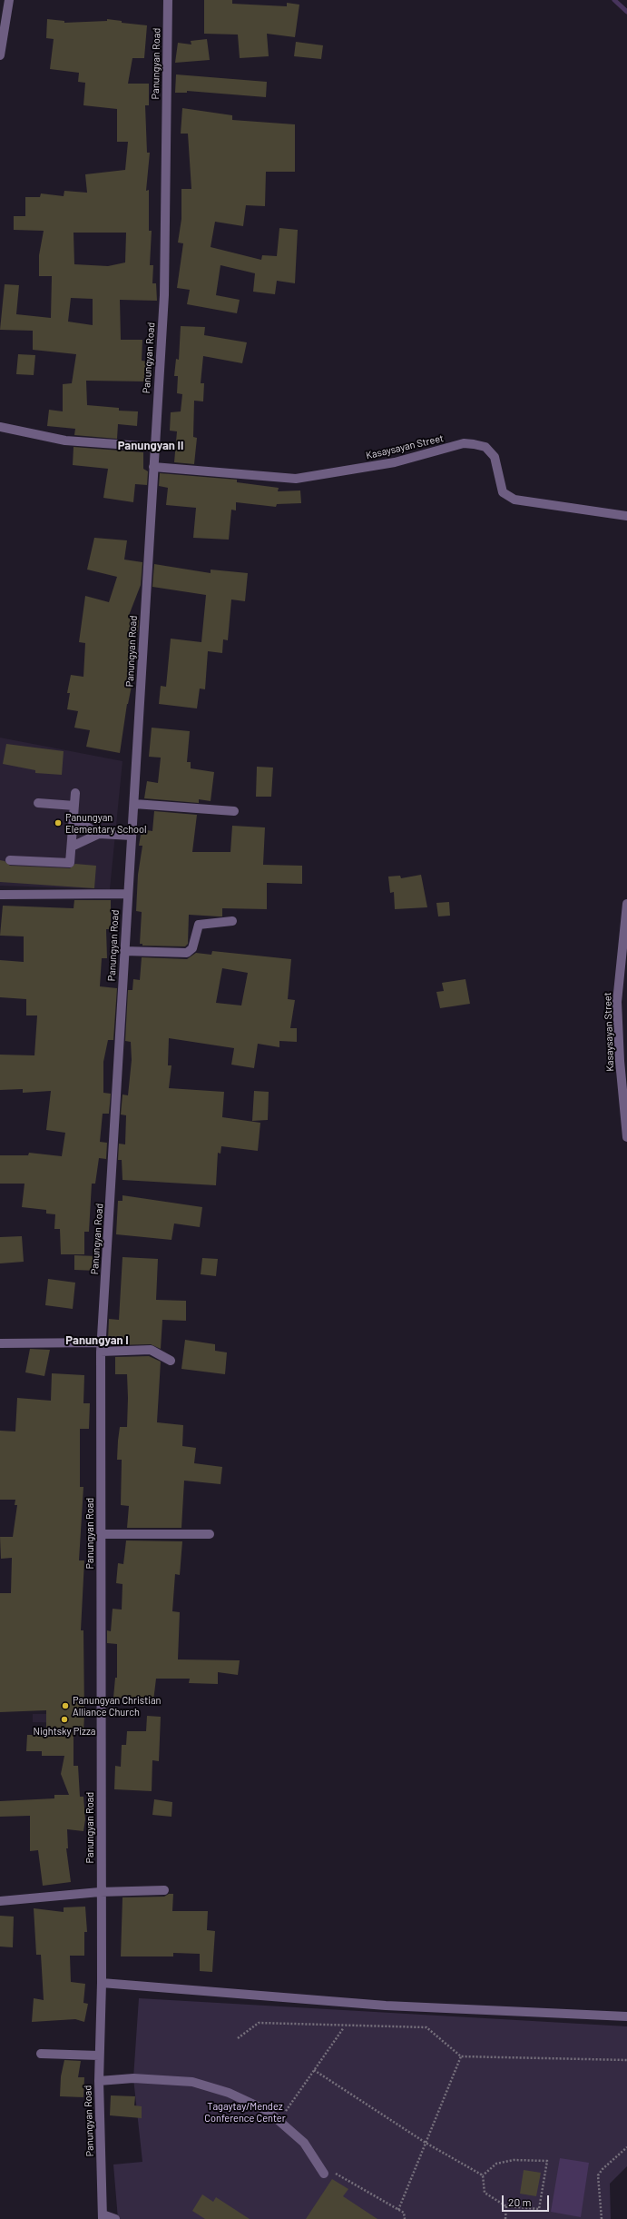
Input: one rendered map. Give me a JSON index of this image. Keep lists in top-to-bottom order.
{
  "streets": {
    "street": ["Panungyan Road", "Kasaysayan Street"]
  },
  "crossings": [
    ["Panungyan Road", "Kasaysayan Street"]
  ],
  "districts": ["Panungyan II", "Panungyan I"],
  "parks": ["Tagaytay/Mendez Conference Center"],
  "places": ["Panungyan Elementary School", "Panungyan Christian Alliance Church", "Nightsky Pizza"],
  "scale_bar": "20 m"
}
